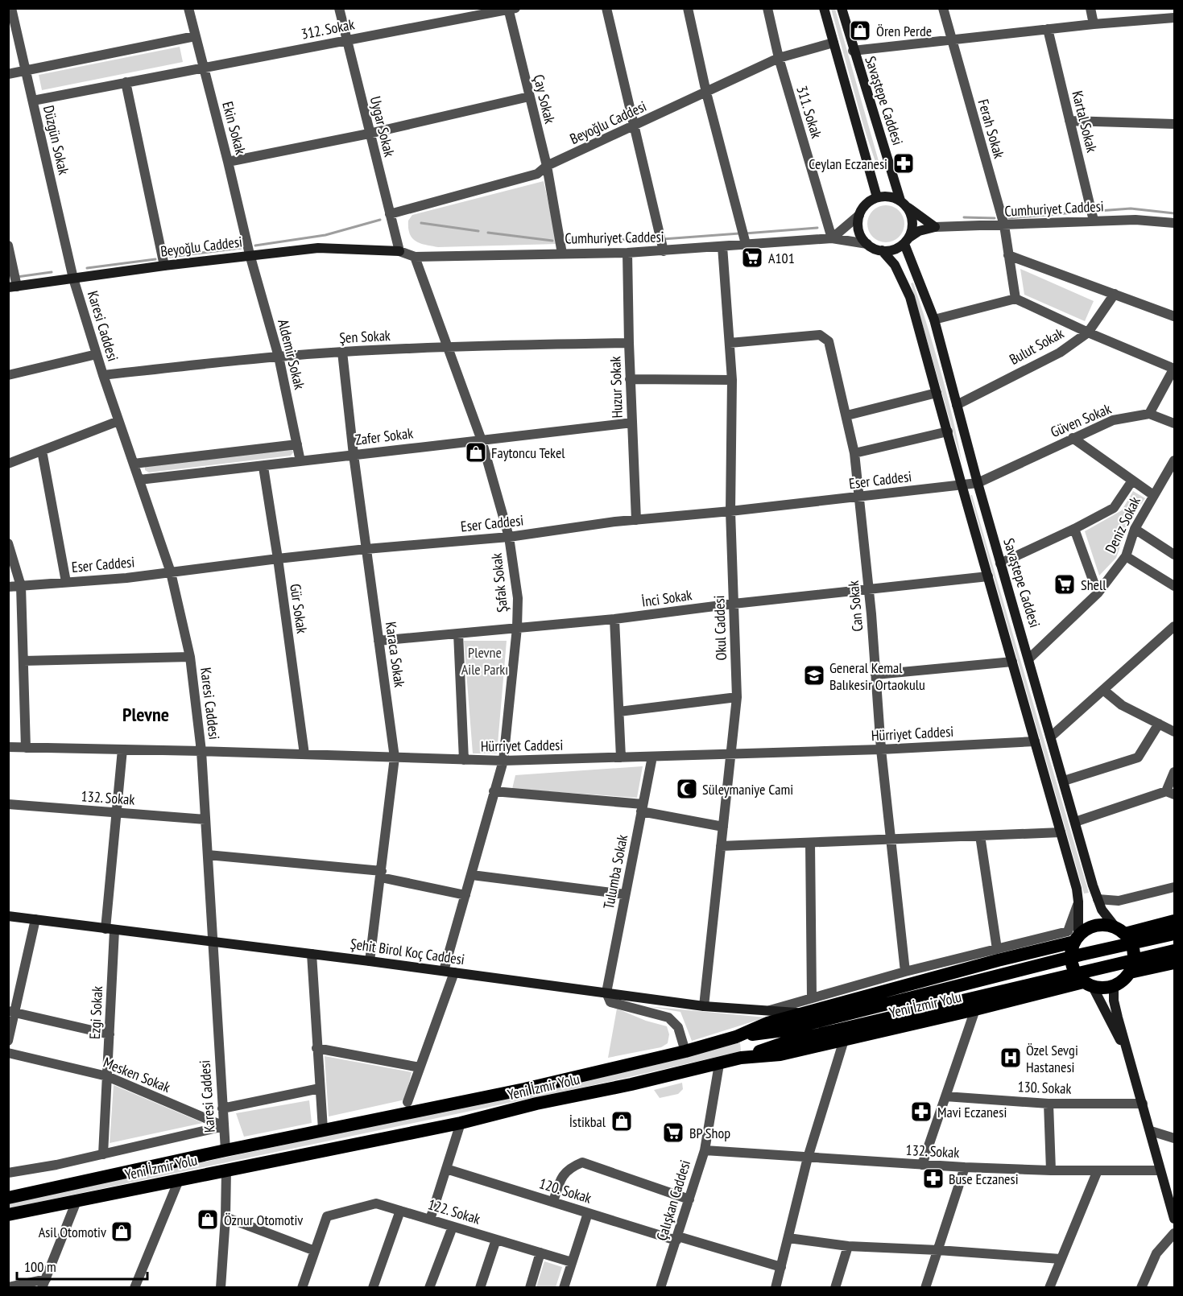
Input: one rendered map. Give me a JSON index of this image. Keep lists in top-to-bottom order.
{
  "streets": {
    "highway": ["Yeni İzmir Yolu"],
    "main road": ["Savaştepe Caddesi", "Beyoğlu Caddesi", "Şehit Birol Koç Caddesi"],
    "street": [
      "312. Sokak",
      "Çay Sokak",
      "311. Sokak",
      "Kartal Sokak",
      "Uygar Sokak",
      "Ekin Sokak",
      "Ferah Sokak",
      "Düzgün Sokak",
      "Cumhuriyet Caddesi",
      "Karesi Caddesi",
      "Şen Sokak",
      "Bulut Sokak",
      "Aldemir Sokak",
      "Huzur Sokak",
      "Güven Sokak",
      "Zafer Sokak",
      "Eser Caddesi",
      "Deniz Sokak",
      "Şafak Sokak",
      "İnci Sokak",
      "Can Sokak",
      "Gür Sokak",
      "Okul Caddesi",
      "Karaca Sokak",
      "Hürriyet Caddesi",
      "132. Sokak",
      "Tulumba Sokak",
      "Ezgi Sokak",
      "Mesken Sokak",
      "130. Sokak",
      "120. Sokak",
      "Çalışkan Caddesi",
      "122. Sokak"
    ]
  },
  "crossings": [
    ["312. Sokak", "Çay Sokak"],
    ["312. Sokak", "Uygar Sokak"],
    ["312. Sokak", "Ekin Sokak"],
    ["312. Sokak", "Düzgün Sokak"],
    ["Çay Sokak", "Beyoğlu Caddesi"],
    ["Çay Sokak", "Cumhuriyet Caddesi"],
    ["Savaştepe Caddesi", "Cumhuriyet Caddesi"],
    ["Savaştepe Caddesi", "Bulut Sokak"],
    ["Savaştepe Caddesi", "Güven Sokak"],
    ["Savaştepe Caddesi", "Eser Caddesi"],
    ["Savaştepe Caddesi", "Deniz Sokak"],
    ["Savaştepe Caddesi", "İnci Sokak"],
    ["Savaştepe Caddesi", "Hürriyet Caddesi"],
    ["Savaştepe Caddesi", "Yeni İzmir Yolu"],
    ["311. Sokak", "Beyoğlu Caddesi"],
    ["311. Sokak", "Cumhuriyet Caddesi"],
    ["Kartal Sokak", "Cumhuriyet Caddesi"],
    ["Beyoğlu Caddesi", "Uygar Sokak"],
    ["Beyoğlu Caddesi", "Ekin Sokak"],
    ["Beyoğlu Caddesi", "Düzgün Sokak"],
    ["Beyoğlu Caddesi", "Cumhuriyet Caddesi"],
    ["Beyoğlu Caddesi", "Karesi Caddesi"],
    ["Beyoğlu Caddesi", "Aldemir Sokak"],
    ["Uygar Sokak", "Cumhuriyet Caddesi"],
    ["Ekin Sokak", "Aldemir Sokak"],
    ["Ferah Sokak", "Cumhuriyet Caddesi"],
    ["Düzgün Sokak", "Karesi Caddesi"],
    ["Cumhuriyet Caddesi", "Huzur Sokak"],
    ["Cumhuriyet Caddesi", "Şafak Sokak"],
    ["Cumhuriyet Caddesi", "Okul Caddesi"],
    ["Karesi Caddesi", "Şen Sokak"],
    ["Karesi Caddesi", "Zafer Sokak"],
    ["Karesi Caddesi", "Eser Caddesi"],
    ["Karesi Caddesi", "Hürriyet Caddesi"],
    ["Karesi Caddesi", "132. Sokak"],
    ["Karesi Caddesi", "Şehit Birol Koç Caddesi"],
    ["Karesi Caddesi", "Yeni İzmir Yolu"],
    ["Karesi Caddesi", "Mesken Sokak"],
    ["Şen Sokak", "Aldemir Sokak"],
    ["Şen Sokak", "Huzur Sokak"],
    ["Şen Sokak", "Şafak Sokak"],
    ["Şen Sokak", "Karaca Sokak"],
    ["Aldemir Sokak", "Zafer Sokak"],
    ["Huzur Sokak", "Zafer Sokak"],
    ["Huzur Sokak", "Eser Caddesi"],
    ["Güven Sokak", "Eser Caddesi"],
    ["Zafer Sokak", "Şafak Sokak"],
    ["Zafer Sokak", "Gür Sokak"],
    ["Zafer Sokak", "Karaca Sokak"],
    ["Eser Caddesi", "Şafak Sokak"],
    ["Eser Caddesi", "Can Sokak"],
    ["Eser Caddesi", "Gür Sokak"],
    ["Eser Caddesi", "Okul Caddesi"],
    ["Eser Caddesi", "Karaca Sokak"],
    ["Şafak Sokak", "İnci Sokak"],
    ["Şafak Sokak", "Hürriyet Caddesi"],
    ["Şafak Sokak", "Şehit Birol Koç Caddesi"],
    ["İnci Sokak", "Can Sokak"],
    ["İnci Sokak", "Okul Caddesi"],
    ["İnci Sokak", "Karaca Sokak"],
    ["Can Sokak", "Okul Caddesi"],
    ["Can Sokak", "Hürriyet Caddesi"],
    ["Gür Sokak", "Hürriyet Caddesi"],
    ["Okul Caddesi", "Hürriyet Caddesi"],
    ["Okul Caddesi", "Şehit Birol Koç Caddesi"],
    ["Karaca Sokak", "Hürriyet Caddesi"],
    ["Karaca Sokak", "Şehit Birol Koç Caddesi"],
    ["Hürriyet Caddesi", "Tulumba Sokak"],
    ["Hürriyet Caddesi", "Ezgi Sokak"],
    ["132. Sokak", "Ezgi Sokak"],
    ["132. Sokak", "Çalışkan Caddesi"],
    ["Tulumba Sokak", "Şehit Birol Koç Caddesi"],
    ["Şehit Birol Koç Caddesi", "Yeni İzmir Yolu"],
    ["Şehit Birol Koç Caddesi", "Ezgi Sokak"],
    ["Yeni İzmir Yolu", "Çalışkan Caddesi"],
    ["Ezgi Sokak", "Mesken Sokak"],
    ["120. Sokak", "Çalışkan Caddesi"]
  ],
  "districts": ["Plevne"],
  "parks": ["Plevne Aile Parkı"],
  "places": {
    "shop": [
      "Ören Perde",
      "Faytoncu Tekel",
      "İstikbal",
      "Öznur Otomotiv",
      "Asil Otomotiv"
    ],
    "pharmacy": ["Ceylan Eczanesi", "Mavi Eczanesi", "Buse Eczanesi"],
    "supermarket": ["A101", "Shell", "BP Shop"],
    "school or university": ["General Kemal Balıkesir Ortaokulu"],
    "mosque": ["Süleymaniye Cami"],
    "hospital": ["Özel Sevgi Hastanesi"]
  },
  "scale_bar": "100 m"
}
